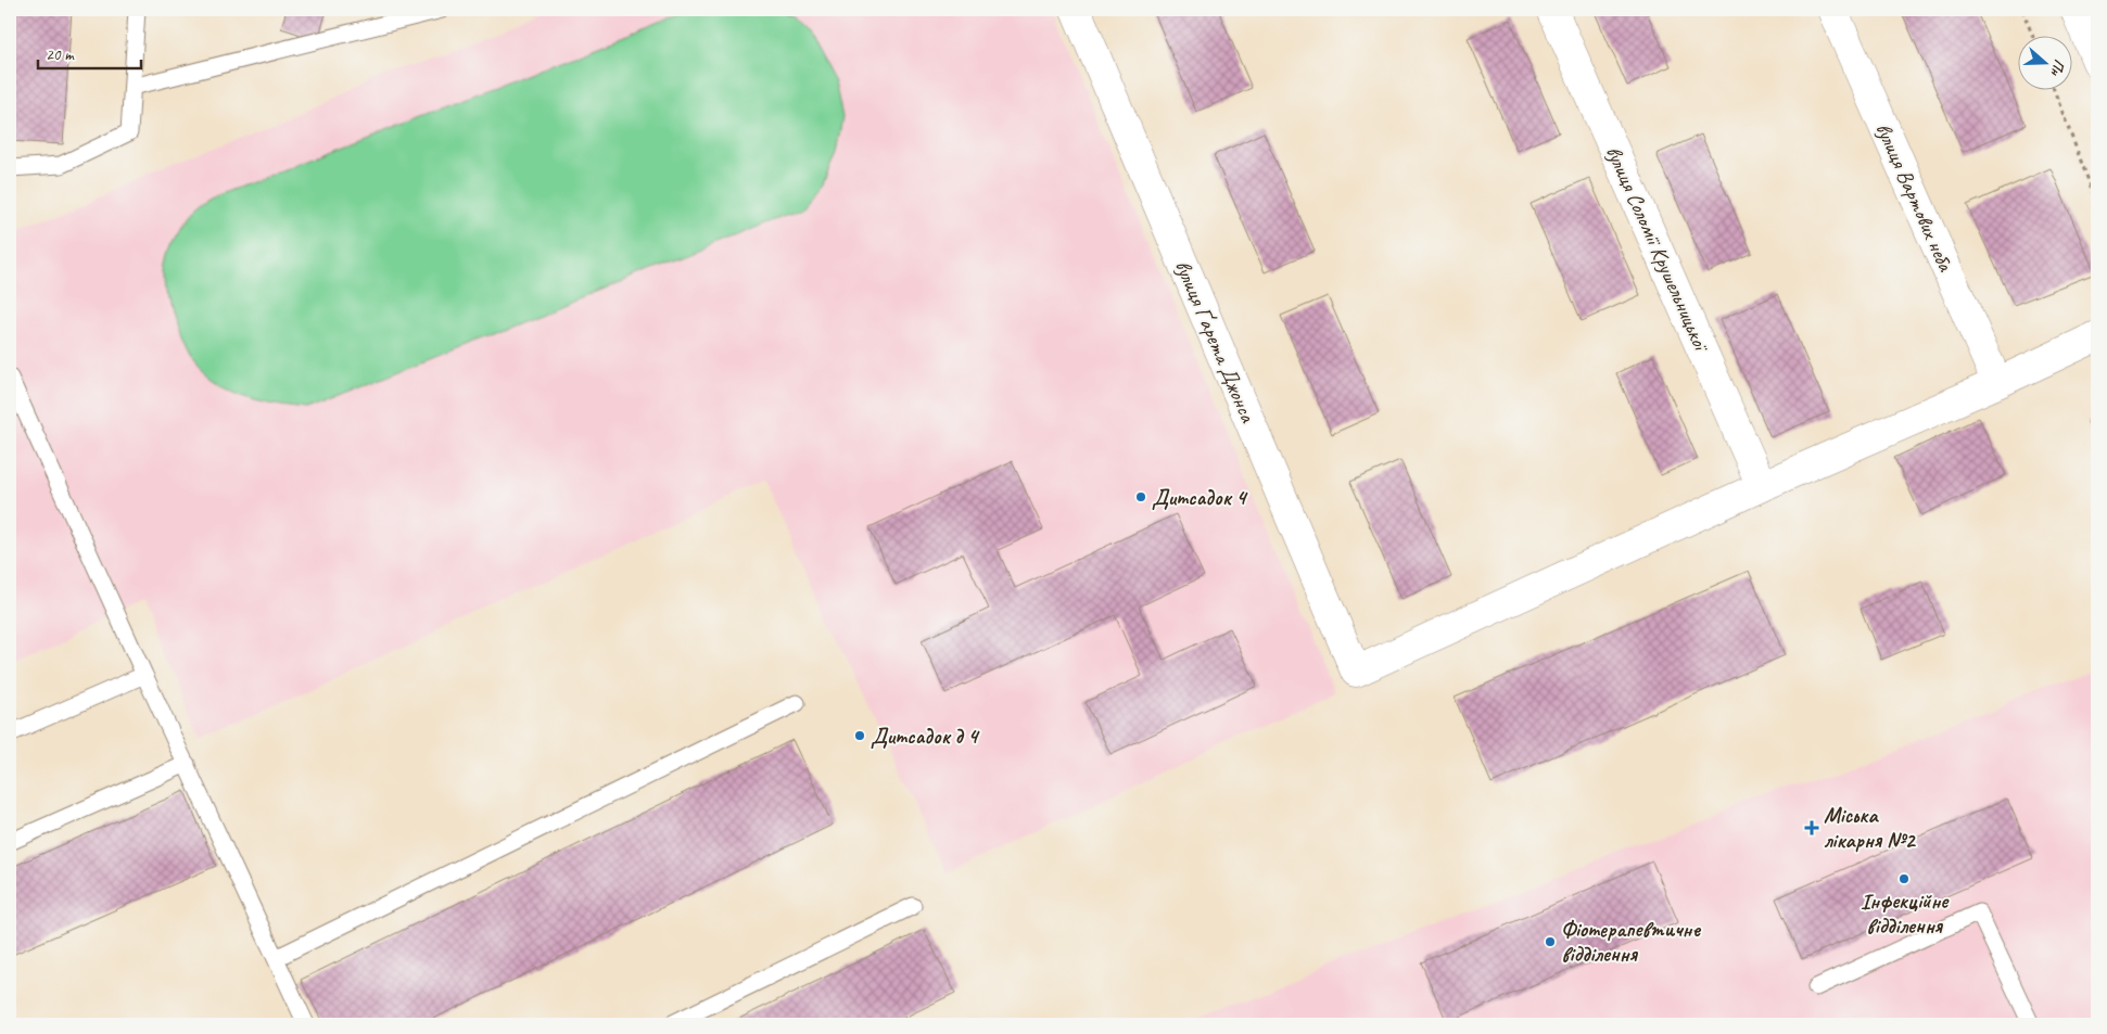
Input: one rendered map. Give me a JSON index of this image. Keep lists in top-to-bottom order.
{
  "streets": {
    "street": ["вулиця Вартових неба", "вулиця Соломії Крушельницької", "вулиця Ґарета Джонса"]
  },
  "crossings": [
    ["вулиця Соломії Крушельницької", "вулиця Ґарета Джонса"]
  ],
  "places": {
    "other": [
      "Дитсадок 4",
      "Дитсадок д 4",
      "Інфекційне відділення",
      "Фіотерапевтичне відділення"
    ],
    "health": ["Міська лікарня №2"]
  },
  "scale_bar": "20 m",
  "north": "right"
}
